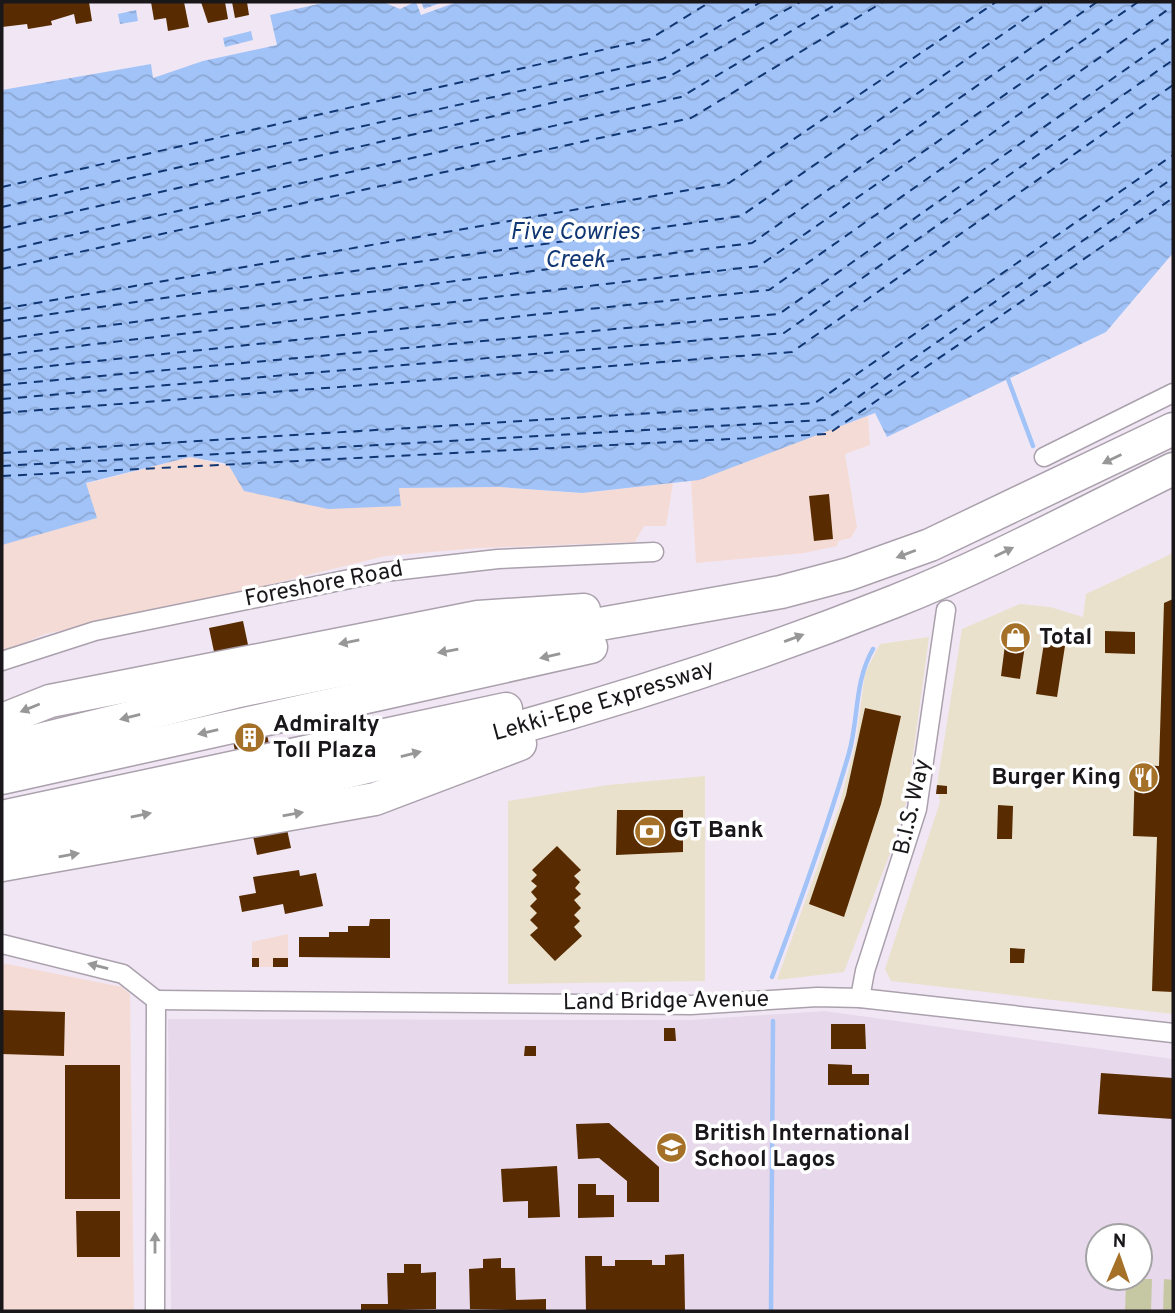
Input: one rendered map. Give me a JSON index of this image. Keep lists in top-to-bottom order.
{
  "streets": {
    "highway": ["Lekki-Epe Expressway"],
    "street": ["Foreshore Road", "B.I.S. Way", "Land Bridge Avenue"]
  },
  "crossings": [
    ["B.I.S. Way", "Land Bridge Avenue"]
  ],
  "water": ["Five Cowries Creek"],
  "places": {
    "shop": ["Total"],
    "building": ["Admiralty Toll Plaza"],
    "restaurant": ["Burger King"],
    "bank": ["GT Bank"],
    "school or university": ["British International School Lagos"]
  },
  "north": "top"
}
